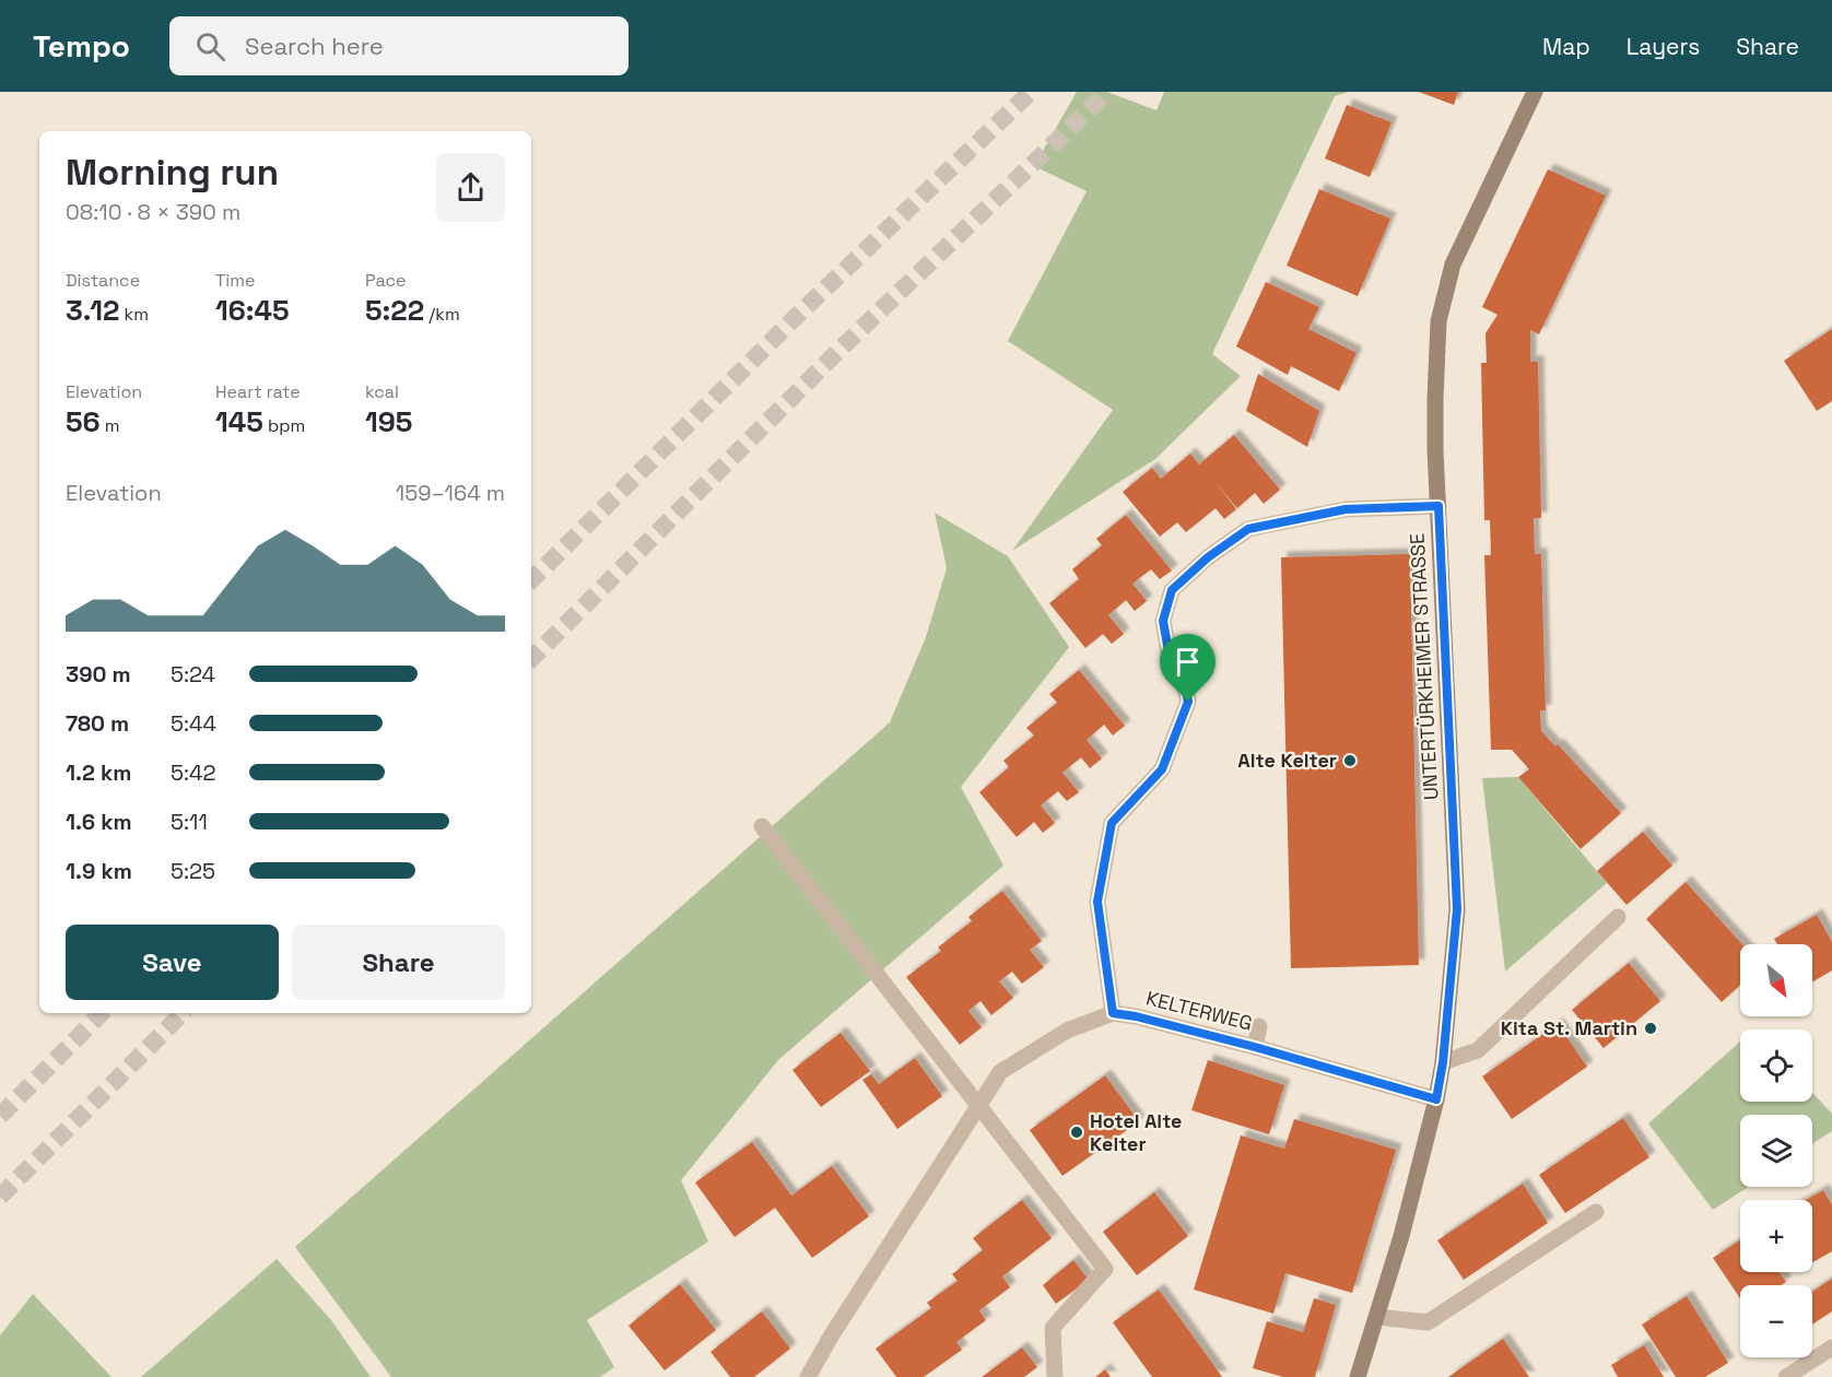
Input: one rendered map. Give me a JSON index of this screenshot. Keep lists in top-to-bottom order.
{
  "streets": {
    "main road": ["UNTERTÜRKHEIMER STRASSE"],
    "street": ["KELTERWEG"]
  },
  "crossings": [
    ["UNTERTÜRKHEIMER STRASSE", "KELTERWEG"]
  ],
  "places": ["Alte Kelter", "Kita St. Martin", "Hotel Alte Kelter"],
  "north": "bottom right",
  "page": {
    "header": "Tempo",
    "search": "Search here",
    "nav": ["Map", "Layers", "Share"],
    "heading": ["Morning run", "08:10 · 8 × 390 m"],
    "stats": [
      ["Distance", "3.12 km"],
      ["Time", "16:45"],
      ["Pace", "5:22 /km"],
      ["Elevation", "56 m"],
      ["Heart rate", "145 bpm"],
      ["kcal", "195"]
    ],
    "chart": ["Elevation", "159–164 m"],
    "list": [
      {
        "name": "390 m",
        "note": "5:24"
      },
      {
        "name": "780 m",
        "note": "5:44"
      },
      {
        "name": "1.2 km",
        "note": "5:42"
      },
      {
        "name": "1.6 km",
        "note": "5:11"
      },
      {
        "name": "1.9 km",
        "note": "5:25"
      }
    ],
    "buttons": ["Save", "Share"],
    "map_buttons": ["+", "−"]
  }
}
